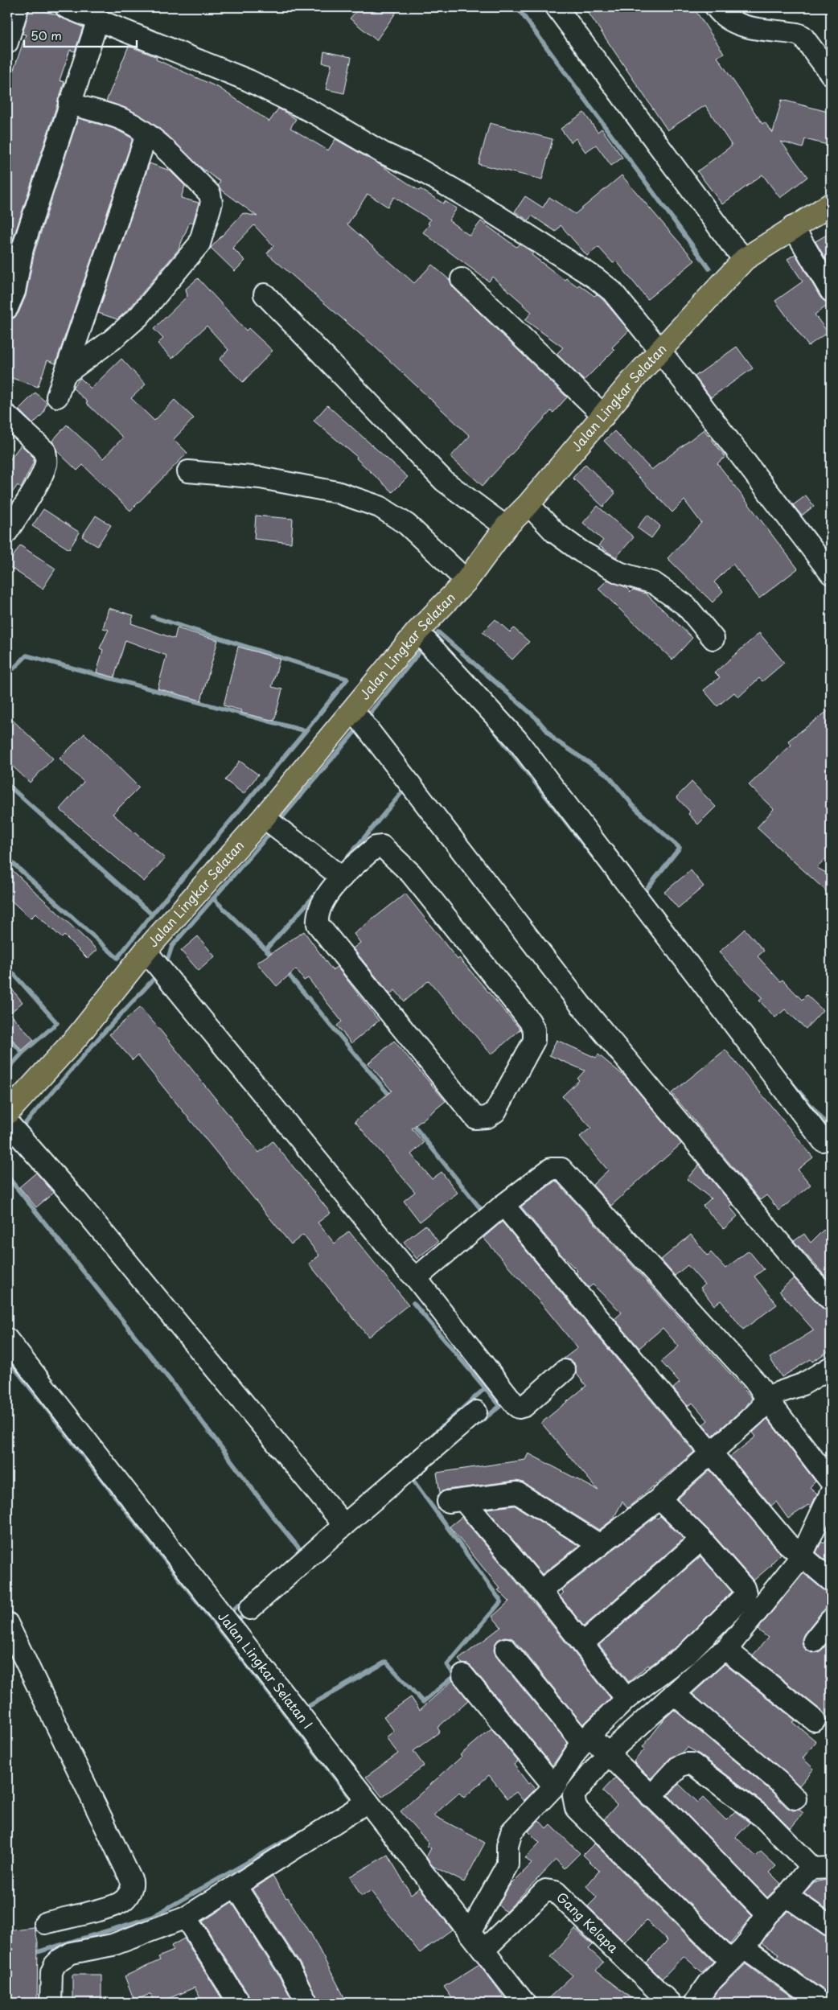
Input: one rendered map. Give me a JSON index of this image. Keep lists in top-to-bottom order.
{
  "streets": {
    "highway": ["Jalan Lingkar Selatan"],
    "street": ["Jalan Lingkar Selatan I", "Gang Kelapa"]
  },
  "crossings": [
    ["Jalan Lingkar Selatan I", "Gang Kelapa"]
  ],
  "scale_bar": "50 m"
}
